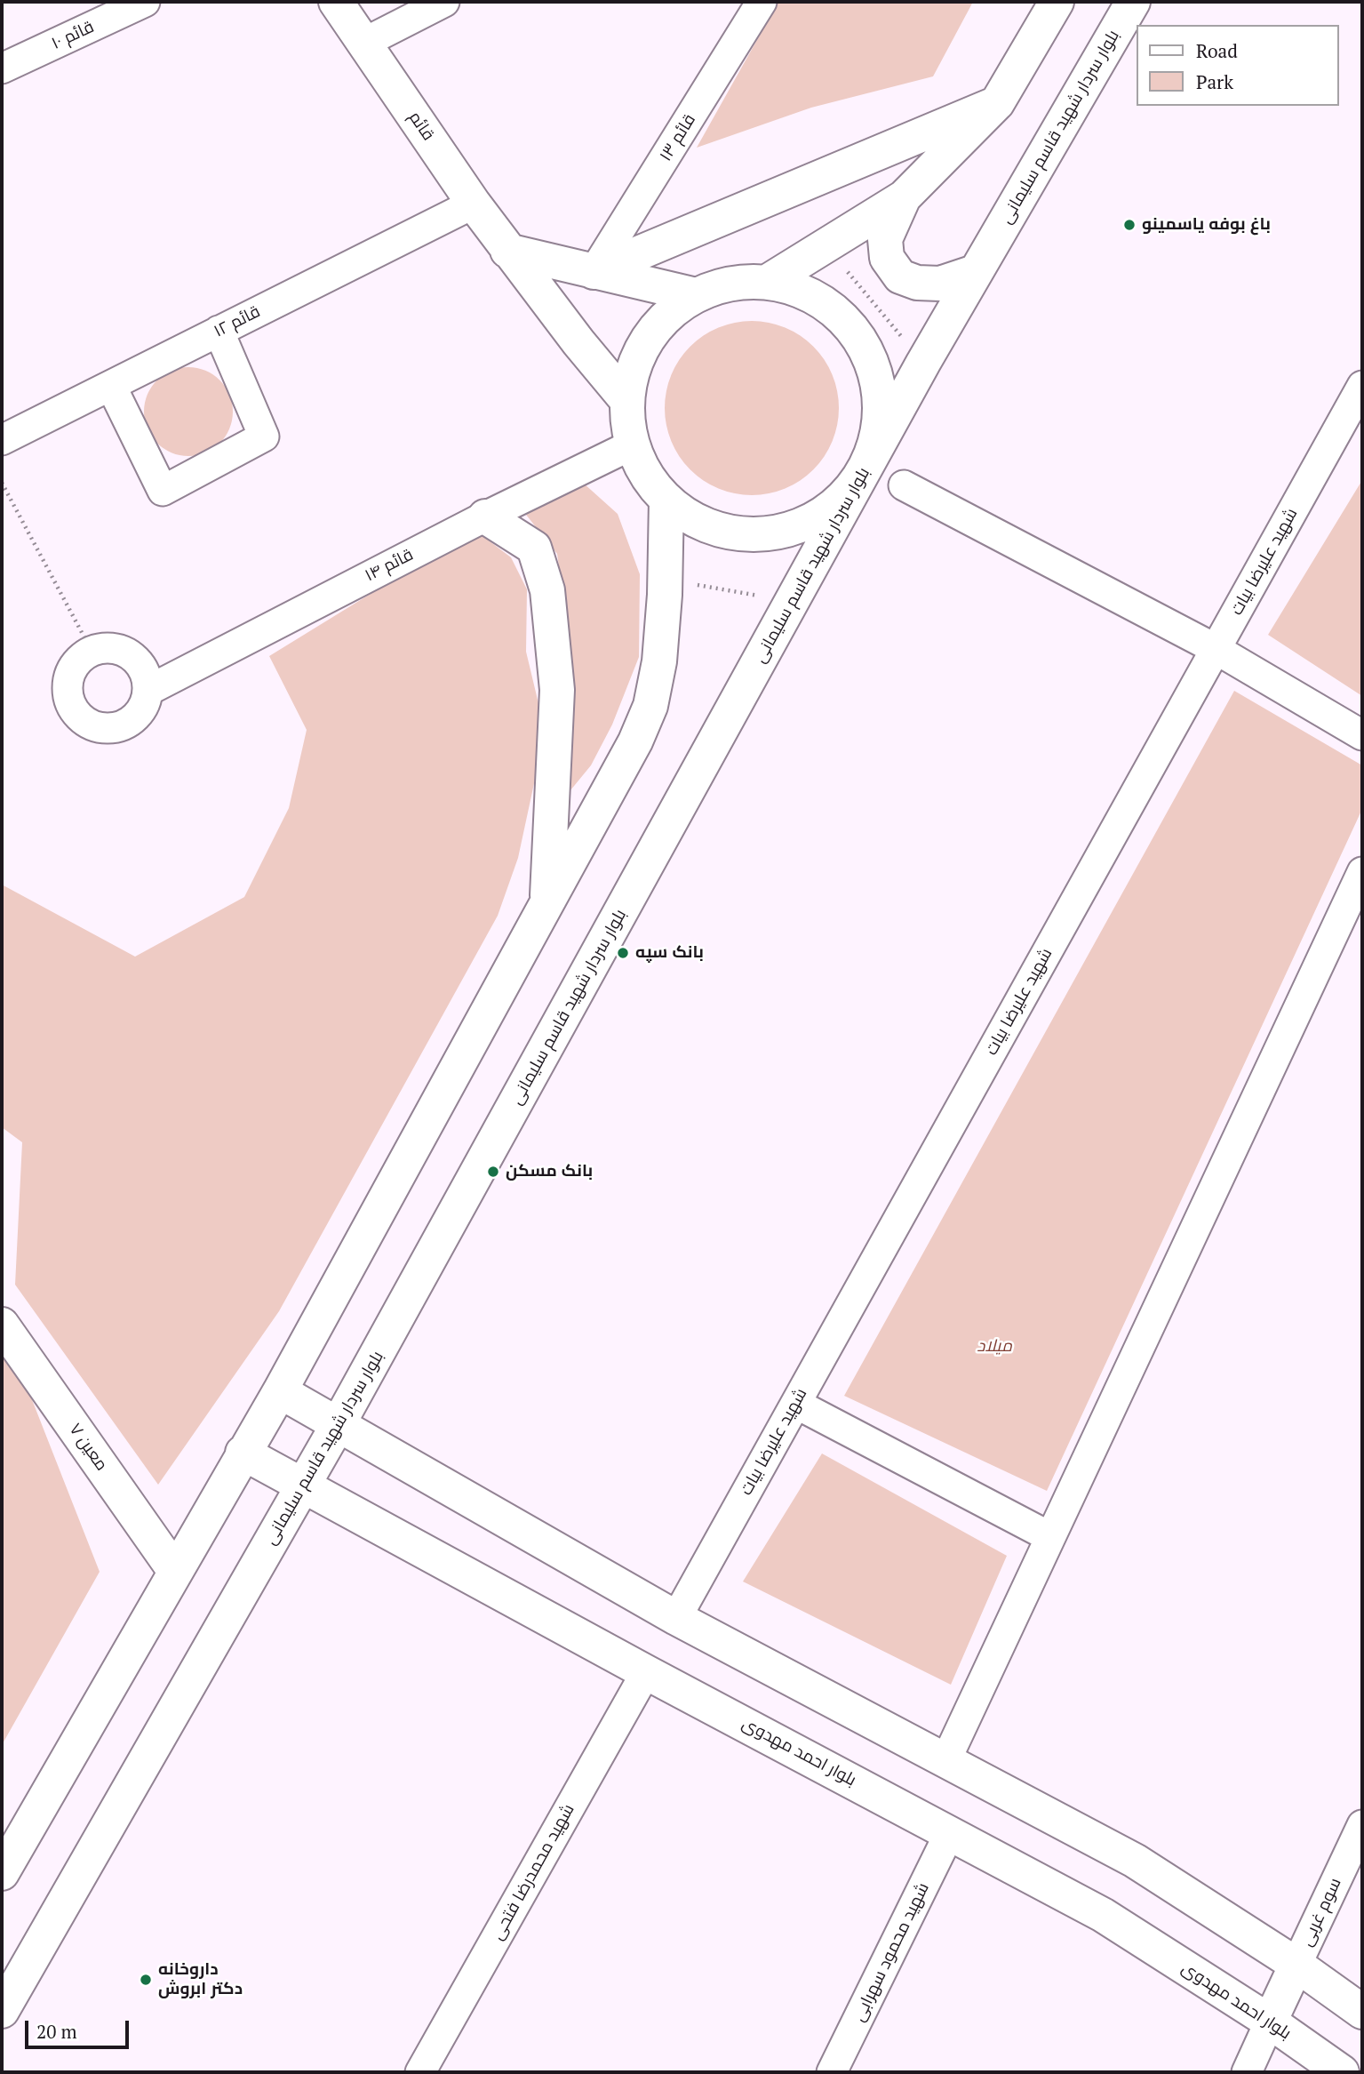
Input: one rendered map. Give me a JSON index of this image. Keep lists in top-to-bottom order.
{
  "streets": {
    "main road": [
      "قائم",
      "بلوار سردار شهید قاسم سلیمانی",
      "معین ۷",
      "بلوار احمد مهدوی"
    ],
    "street": [
      "قائم ۱۰",
      "قائم ۱۳",
      "قائم ۱۲",
      "شهید علیرضا بیات",
      "قائم ۱۴",
      "شهید محمدرضا فتحی",
      "سوم غربی",
      "شهید محمود سهرابی"
    ]
  },
  "crossings": [
    ["قائم", "قائم ۱۲"],
    ["بلوار سردار شهید قاسم سلیمانی", "بلوار احمد مهدوی"],
    ["بلوار احمد مهدوی", "شهید محمدرضا فتحی"],
    ["بلوار احمد مهدوی", "شهید محمود سهرابی"]
  ],
  "parks": ["میلاد"],
  "places": [
    "باغ بوفه یاسمینو",
    "بانک سپه",
    "بانک مسکن",
    "داروخانه دکتر ابروش"
  ],
  "legend": ["Road", "Park"],
  "scale_bar": "20 m"
}
